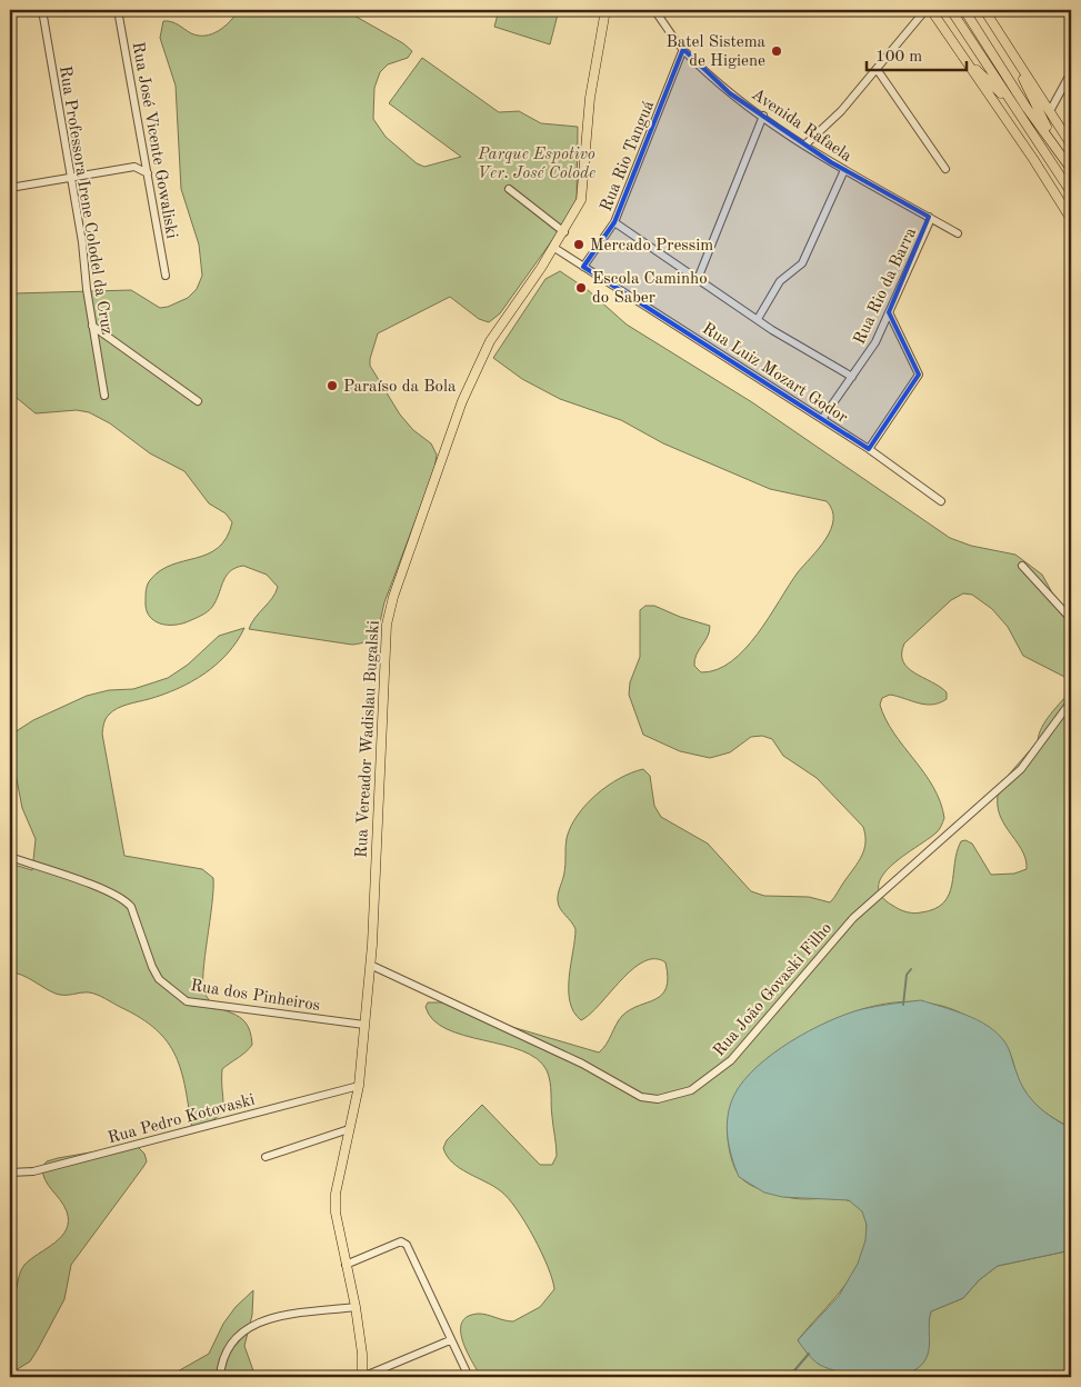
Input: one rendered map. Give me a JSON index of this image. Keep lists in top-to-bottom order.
{
  "streets": {
    "main road": ["Rua Vereador Wadislau Bugalski"],
    "street": [
      "Avenida Rafaela",
      "Rua José Vicente Gowaliski",
      "Rua Rio Tanguá",
      "Rua Professora Irene Colodel da Cruz",
      "Rua Rio da Barra",
      "Rua Luiz Mozart Godor",
      "Rua João Govaski Filho",
      "Rua dos Pinheiros",
      "Rua Pedro Kotovaski"
    ]
  },
  "crossings": [
    ["Avenida Rafaela", "Rua Rio Tanguá"],
    ["Avenida Rafaela", "Rua Rio da Barra"],
    ["Rua Rio Tanguá", "Rua Luiz Mozart Godor"],
    ["Rua Rio da Barra", "Rua Luiz Mozart Godor"],
    ["Rua Luiz Mozart Godor", "Rua Vereador Wadislau Bugalski"],
    ["Rua Vereador Wadislau Bugalski", "Rua João Govaski Filho"],
    ["Rua Vereador Wadislau Bugalski", "Rua dos Pinheiros"],
    ["Rua Vereador Wadislau Bugalski", "Rua Pedro Kotovaski"]
  ],
  "parks": ["Parque Espotivo Ver. José Colode"],
  "places": [
    "Batel Sistema de Higiene",
    "Mercado Pressim",
    "Escola Caminho do Saber",
    "Paraíso da Bola"
  ],
  "scale_bar": "100 m"
}
